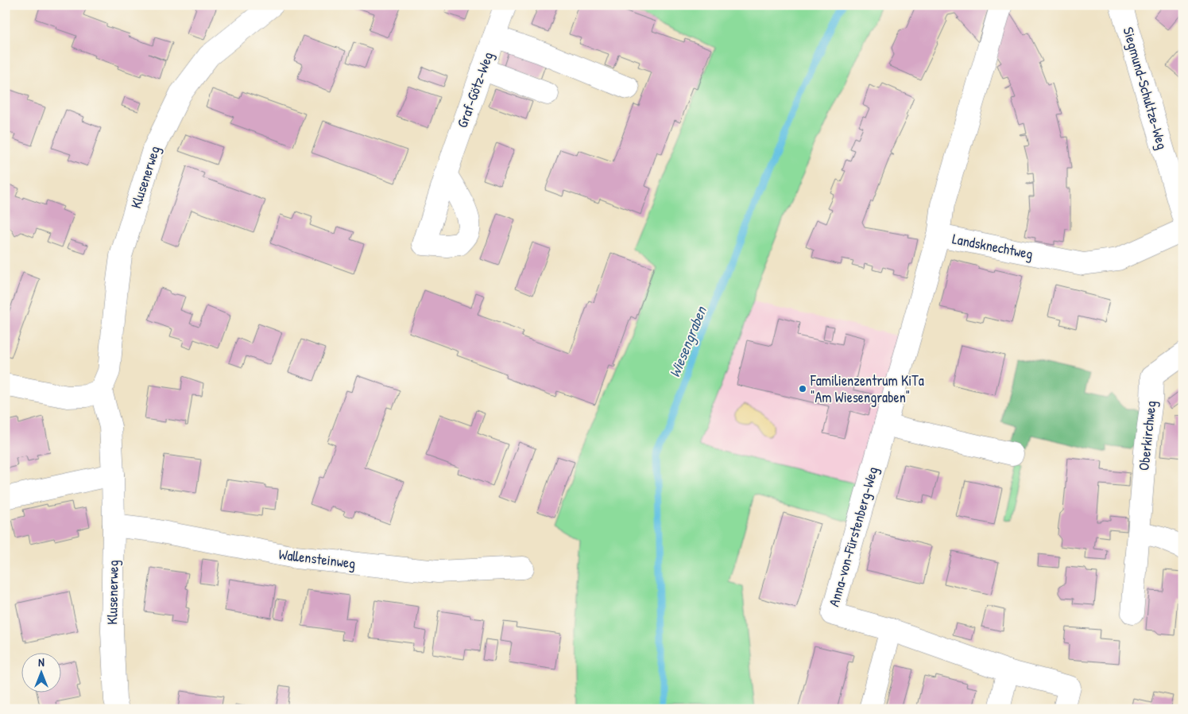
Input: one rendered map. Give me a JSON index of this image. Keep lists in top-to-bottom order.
{
  "streets": {
    "street": [
      "Siegmund-Schultze-Weg",
      "Graf-Götz-Weg",
      "Klusenerweg",
      "Landsknechtweg",
      "Oberkirchweg",
      "Anna-von-Fürstenberg-Weg",
      "Wallensteinweg"
    ]
  },
  "crossings": [
    ["Klusenerweg", "Wallensteinweg"],
    ["Landsknechtweg", "Anna-von-Fürstenberg-Weg"]
  ],
  "water": ["Wiesengraben"],
  "places": ["Familienzentrum KiTa \"Am Wiesengraben\""],
  "north": "top"
}
